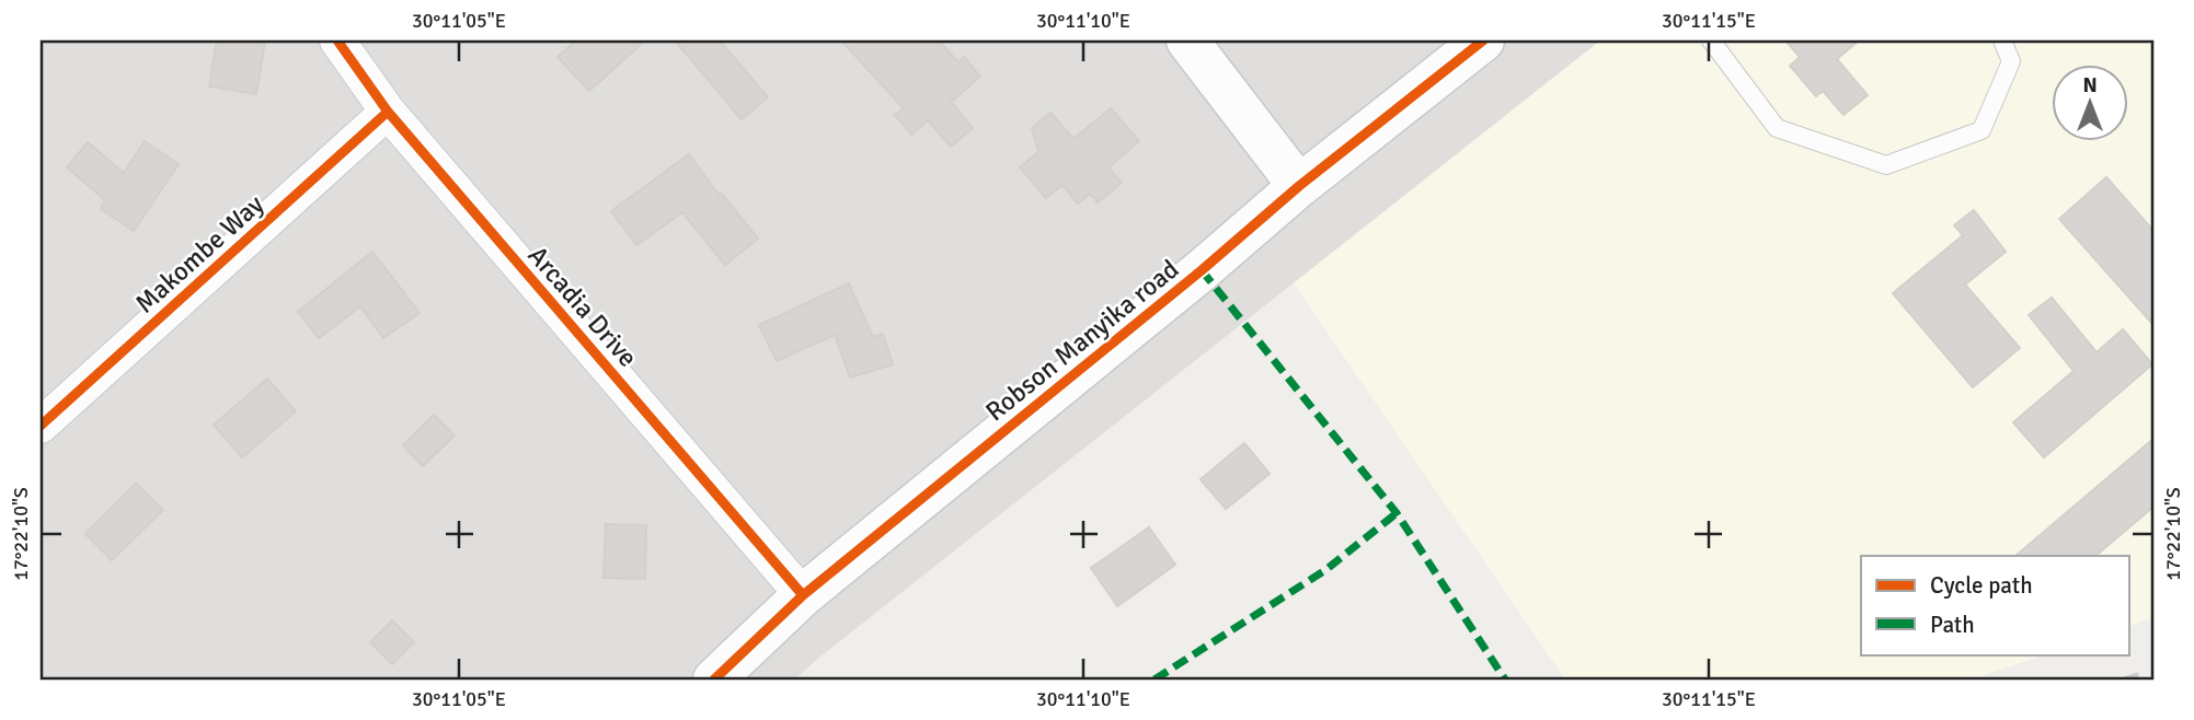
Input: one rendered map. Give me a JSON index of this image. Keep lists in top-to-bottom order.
{
  "streets": {
    "street": ["Makombe Way", "Arcadia Drive", "Robson Manyika road"]
  },
  "crossings": [
    ["Makombe Way", "Arcadia Drive"],
    ["Arcadia Drive", "Robson Manyika road"]
  ],
  "legend": ["Cycle path", "Path"],
  "north": "top",
  "coordinates": [
    "30°11'05\"E",
    "30°11'10\"E",
    "30°11'15\"E",
    "17°22'10\"S"
  ]
}
